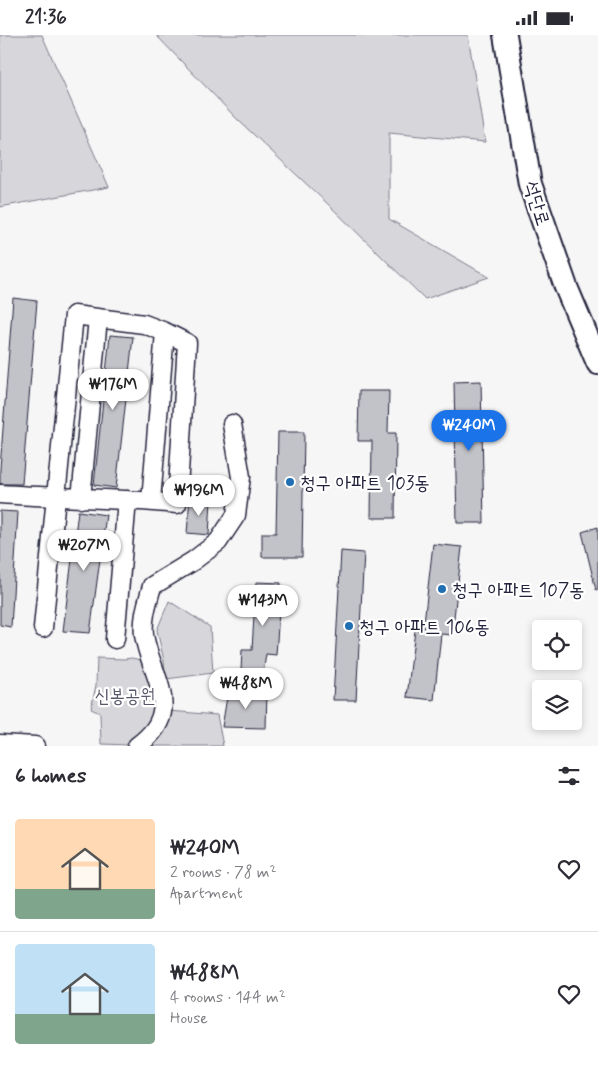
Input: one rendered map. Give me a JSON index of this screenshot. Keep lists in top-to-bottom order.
{
  "streets": {
    "main road": ["석단로"]
  },
  "parks": ["신봉공원"],
  "places": ["청구 아파트 103동", "청구 아파트 107동", "청구 아파트 106동"],
  "page": {
    "status": "21:36",
    "price": [
      "₩176M",
      "₩240M",
      "₩196M",
      "₩207M",
      "₩143M",
      "₩488M"
    ],
    "heading": "6 homes",
    "list": [
      {
        "name": "₩240M",
        "note": "2 rooms · 78 m² · Apartment"
      },
      {
        "name": "₩488M",
        "note": "4 rooms · 144 m² · House"
      }
    ]
  }
}
